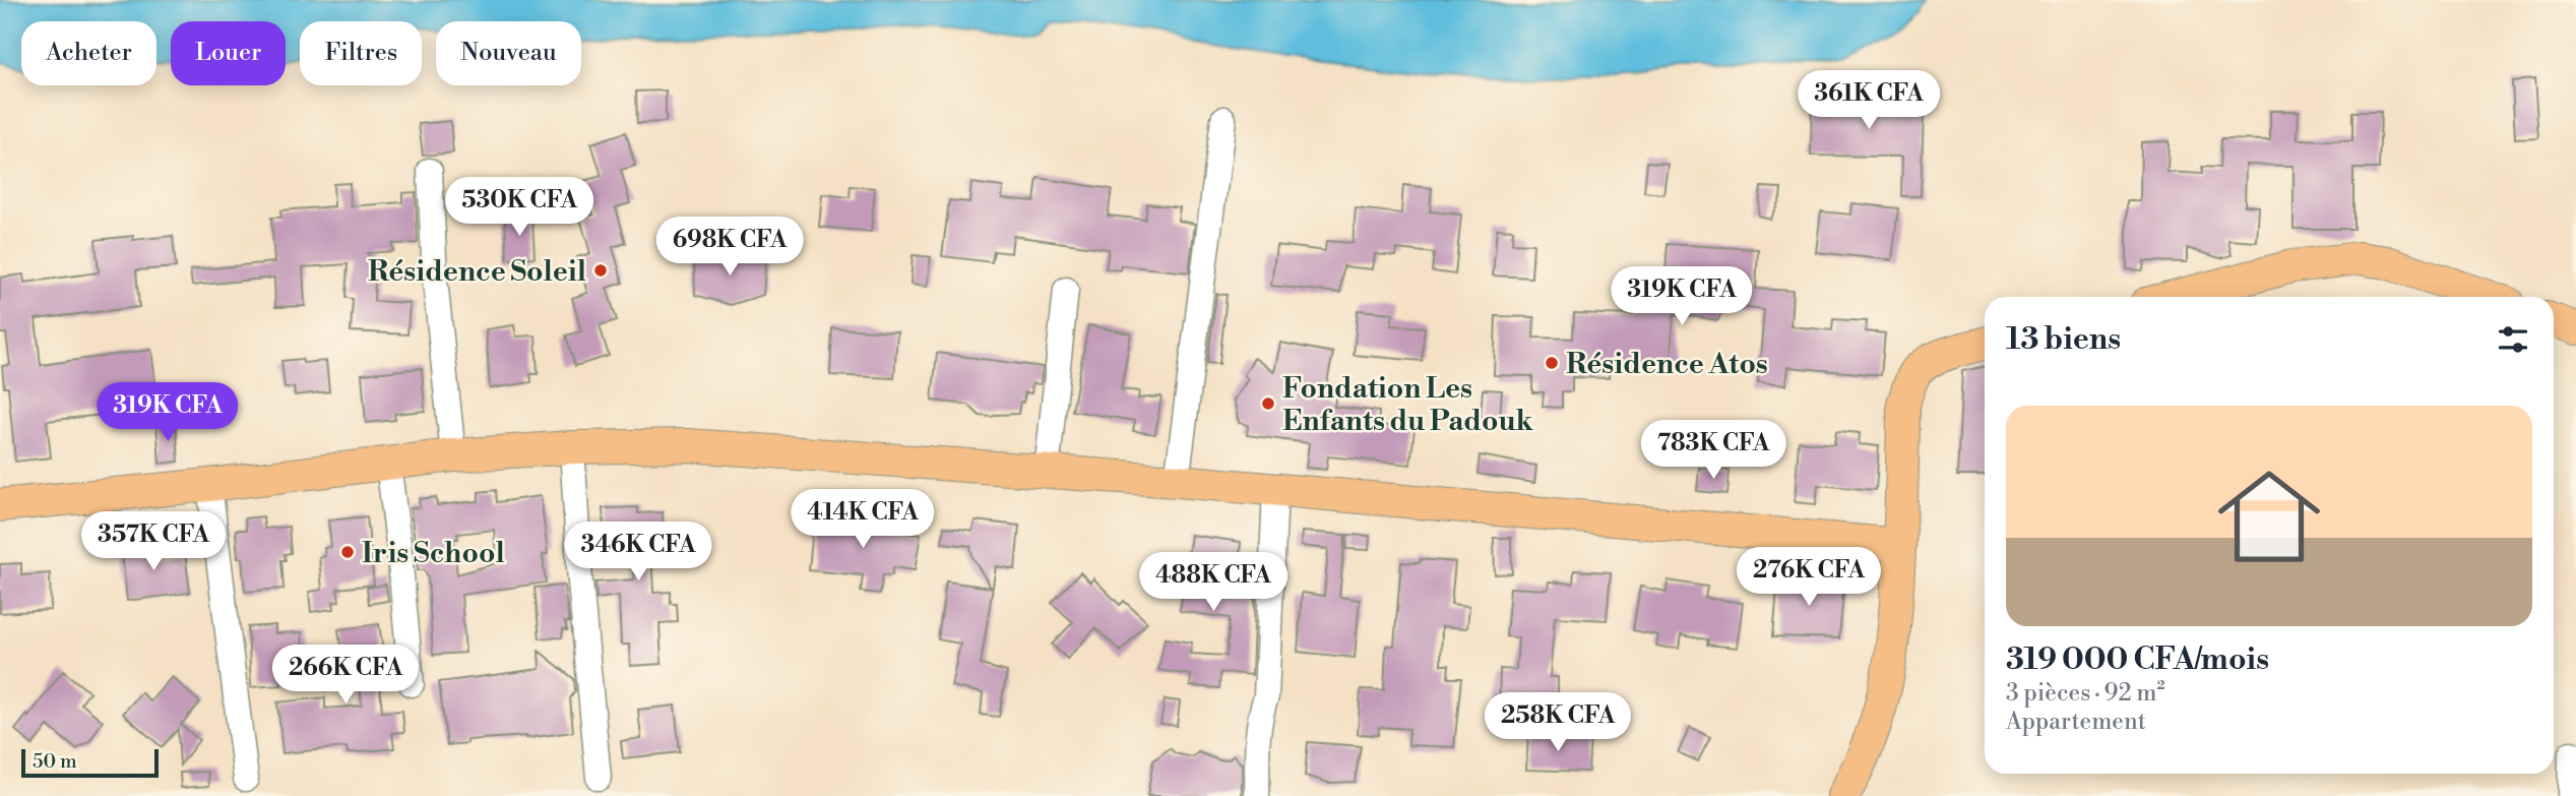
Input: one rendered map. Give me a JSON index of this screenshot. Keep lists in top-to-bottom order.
{
  "places": [
    "Résidence Soleil",
    "Résidence Atos",
    "Fondation Les Enfants du Padouk",
    "Iris School"
  ],
  "scale_bar": "50 m",
  "page": {
    "chip": [
      "Acheter",
      "Louer",
      "Filtres",
      "Nouveau"
    ],
    "price": [
      "361K CFA",
      "530K CFA",
      "698K CFA",
      "319K CFA",
      "319K CFA",
      "783K CFA",
      "414K CFA",
      "357K CFA",
      "346K CFA",
      "276K CFA",
      "488K CFA",
      "266K CFA",
      "258K CFA"
    ],
    "heading": "13 biens",
    "list": [
      {
        "name": "319 000 CFA/mois",
        "note": "3 pièces · 92 m² · Appartement"
      }
    ],
    "scale": "50 m"
  }
}
